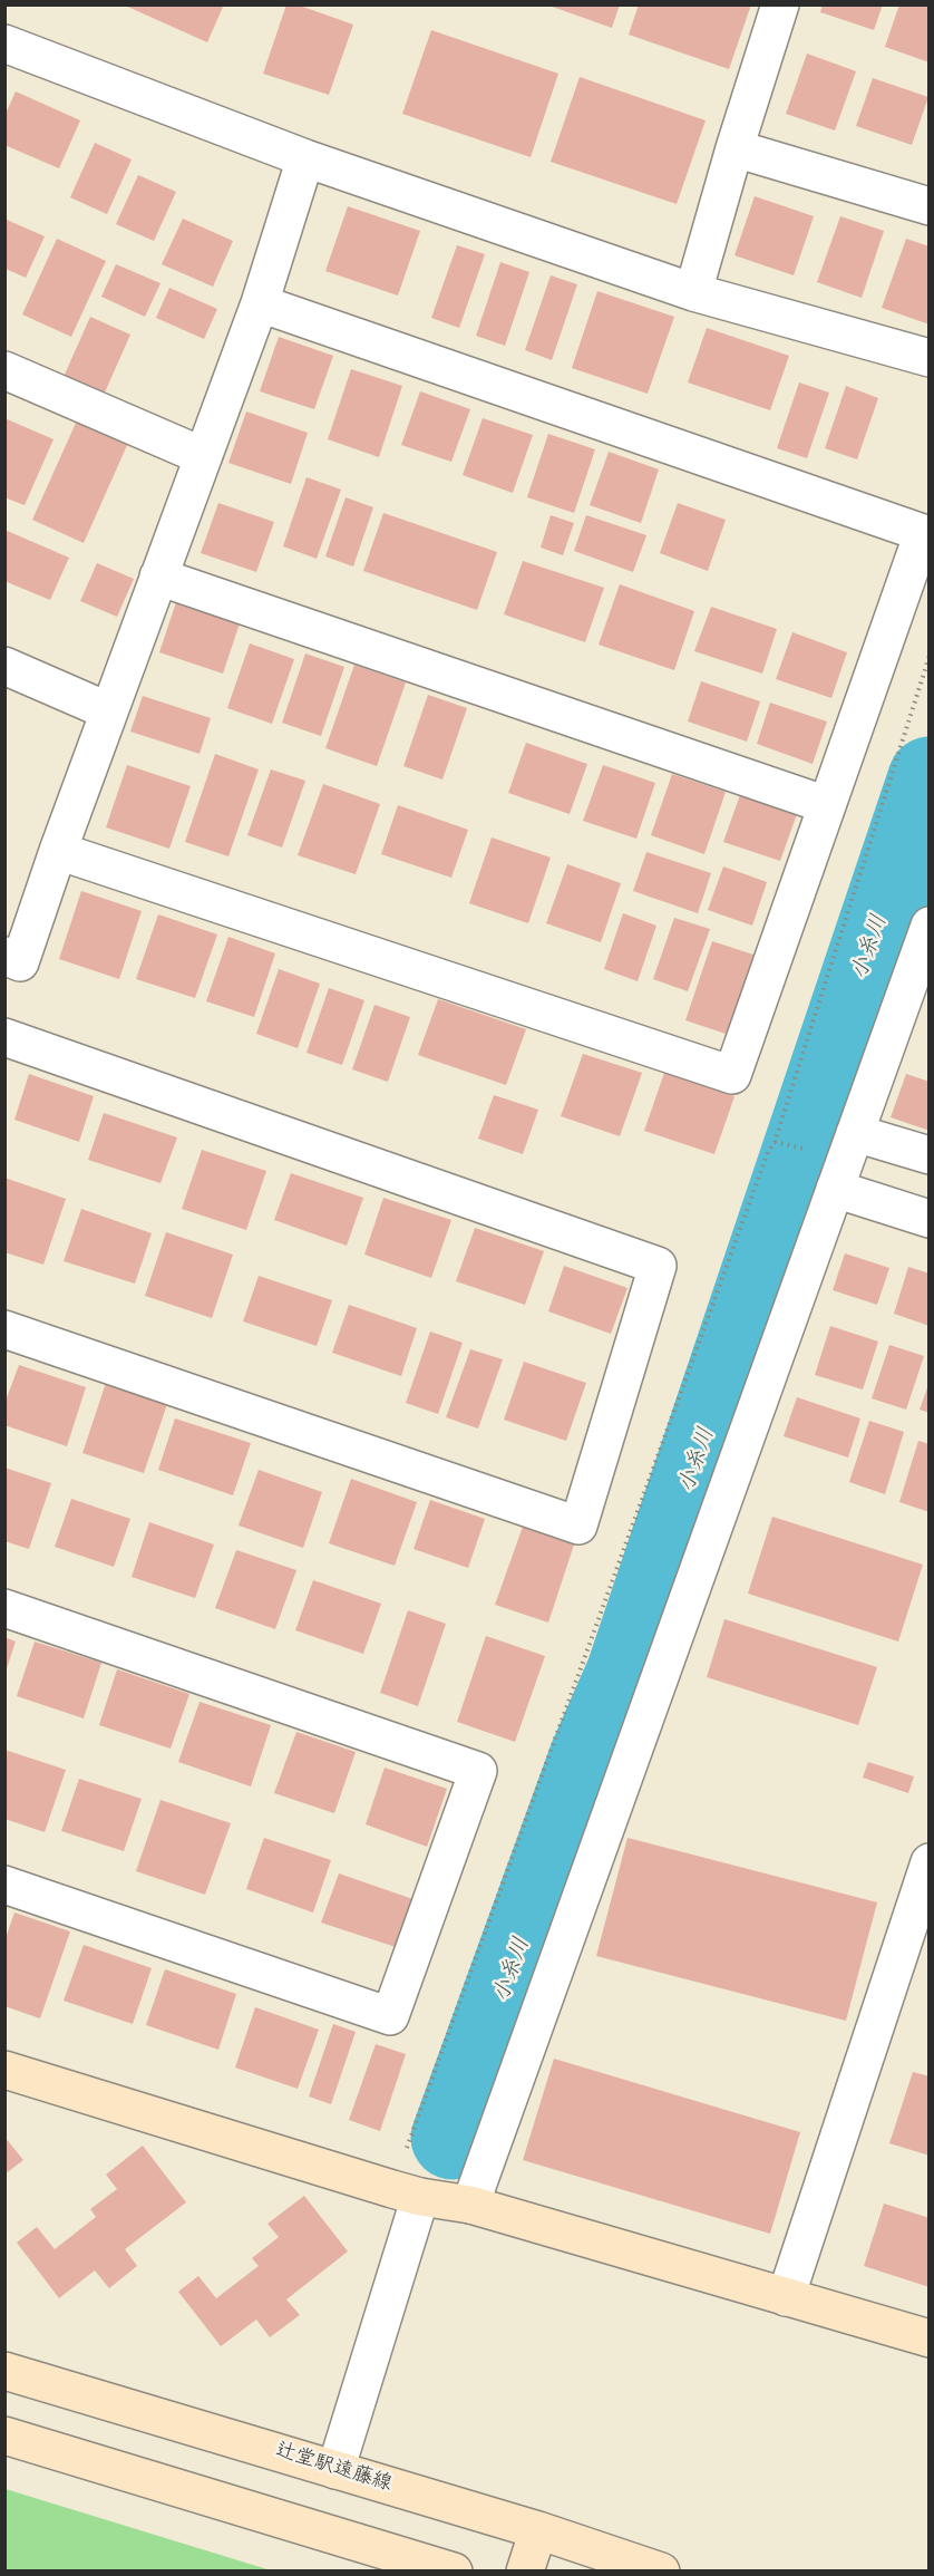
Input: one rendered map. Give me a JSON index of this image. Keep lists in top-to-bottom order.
{
  "streets": {
    "street": ["辻堂駅遠藤線"]
  },
  "water": ["小糸川"]
}
